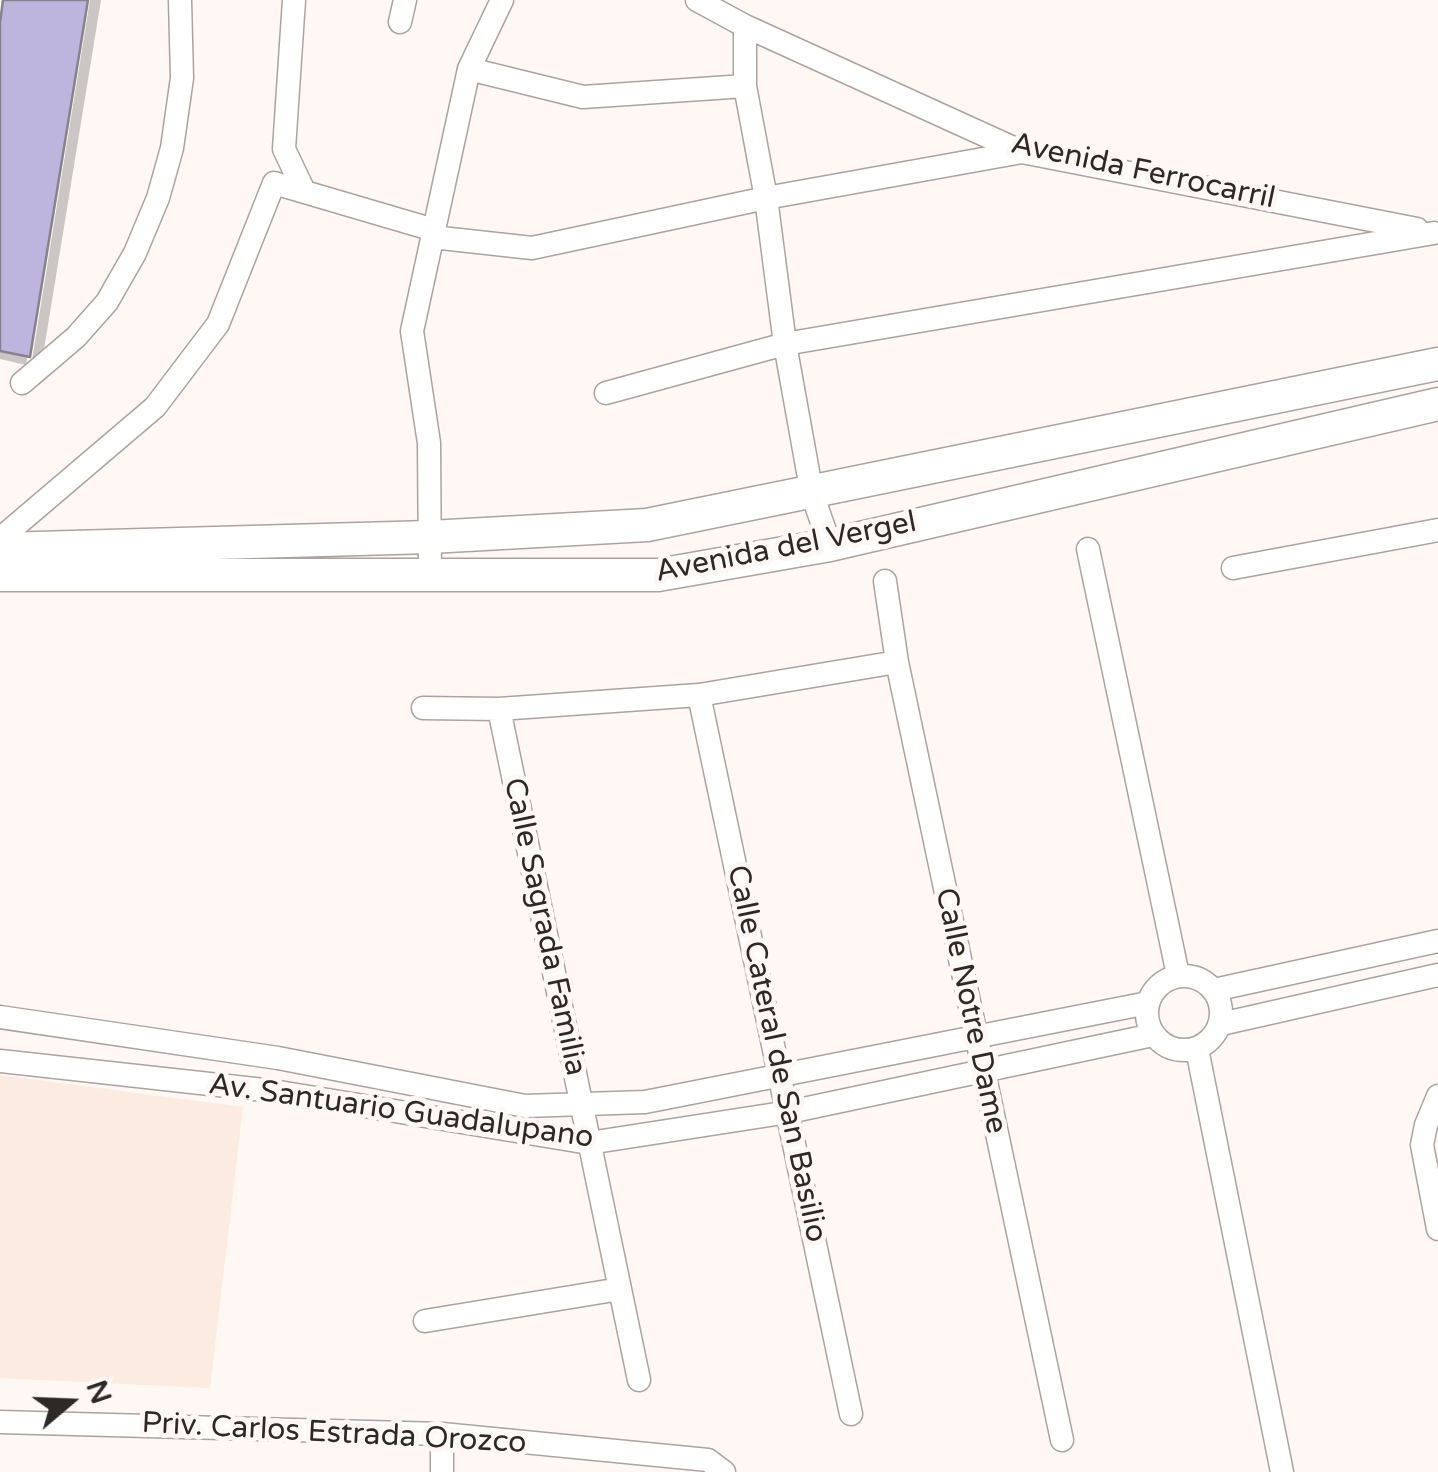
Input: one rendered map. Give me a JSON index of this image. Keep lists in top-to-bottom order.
{
  "streets": {
    "street": [
      "Avenida Ferrocarril",
      "Avenida del Vergel",
      "Calle Sagrada Familia",
      "Calle Notre Dame",
      "Calle Cateral de San Basilio",
      "Av. Santuario Guadalupano",
      "Priv. Carlos Estrada Orozco"
    ]
  },
  "crossings": [
    ["Calle Sagrada Familia", "Av. Santuario Guadalupano"],
    ["Calle Notre Dame", "Av. Santuario Guadalupano"],
    ["Calle Cateral de San Basilio", "Av. Santuario Guadalupano"]
  ],
  "north": "right"
}
